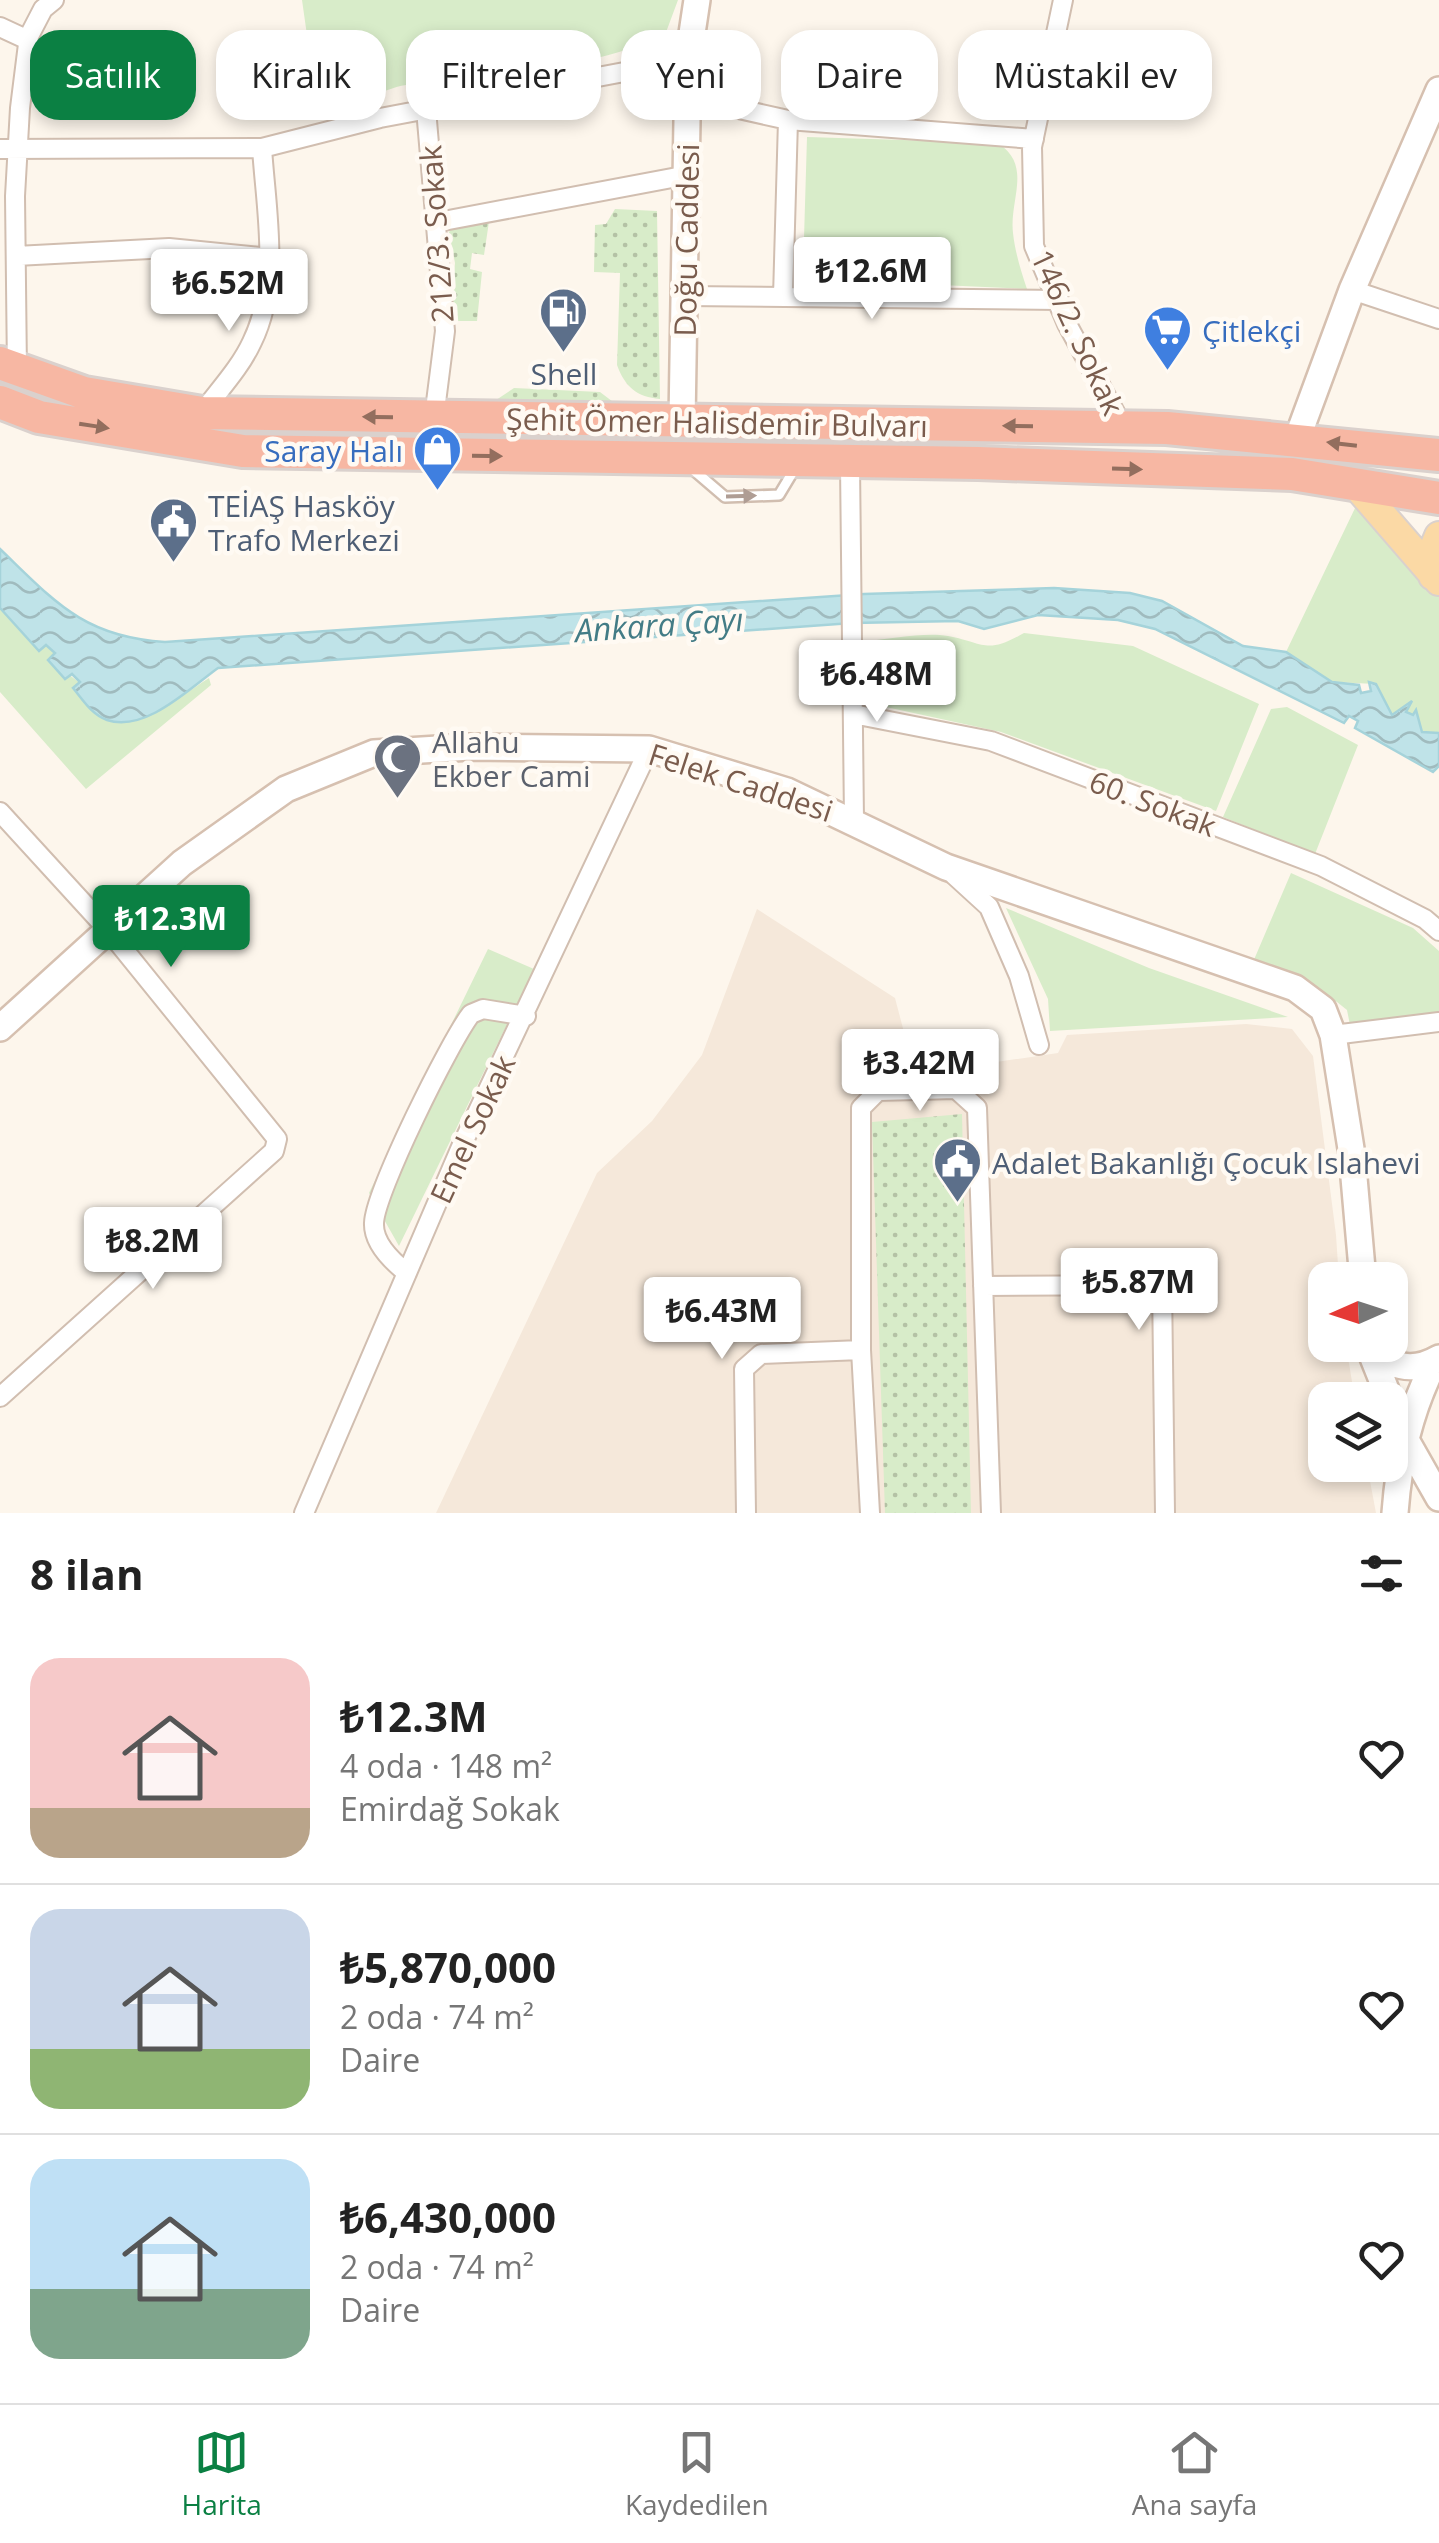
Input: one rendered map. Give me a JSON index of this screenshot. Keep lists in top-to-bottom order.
{
  "streets": {
    "highway": ["Şehit Ömer Halisdemir Bulvarı"],
    "street": [
      "212/3. Sokak",
      "Doğu Caddesi",
      "146/2. Sokak",
      "Felek Caddesi",
      "60. Sokak",
      "Emel Sokak"
    ]
  },
  "crossings": [
    ["212/3. Sokak", "Şehit Ömer Halisdemir Bulvarı"],
    ["Doğu Caddesi", "Şehit Ömer Halisdemir Bulvarı"],
    ["146/2. Sokak", "Şehit Ömer Halisdemir Bulvarı"],
    ["Felek Caddesi", "Emel Sokak"]
  ],
  "water": ["Ankara Çayı"],
  "places": {
    "fuel station": ["Shell"],
    "supermarket": ["Çitlekçi"],
    "shop": ["Saray Halı"],
    "public building": ["TEİAŞ Hasköy Trafo Merkezi", "Adalet Bakanlığı Çocuk Islahevi"],
    "mosque": ["Allahu Ekber Cami"]
  },
  "north": "left",
  "page": {
    "chip": [
      "Satılık",
      "Kiralık",
      "Filtreler",
      "Yeni",
      "Daire",
      "Müstakil ev"
    ],
    "price": [
      "₺12.6M",
      "₺6.52M",
      "₺6.48M",
      "₺12.3M",
      "₺3.42M",
      "₺8.2M",
      "₺5.87M",
      "₺6.43M"
    ],
    "heading": "8 ilan",
    "list": [
      {
        "name": "₺12.3M",
        "note": "4 oda · 148 m² · Emirdağ Sokak"
      },
      {
        "name": "₺5,870,000",
        "note": "2 oda · 74 m² · Daire"
      },
      {
        "name": "₺6,430,000",
        "note": "2 oda · 74 m² · Daire"
      }
    ],
    "tabs": ["Harita", "Kaydedilen", "Ana sayfa"]
  }
}
